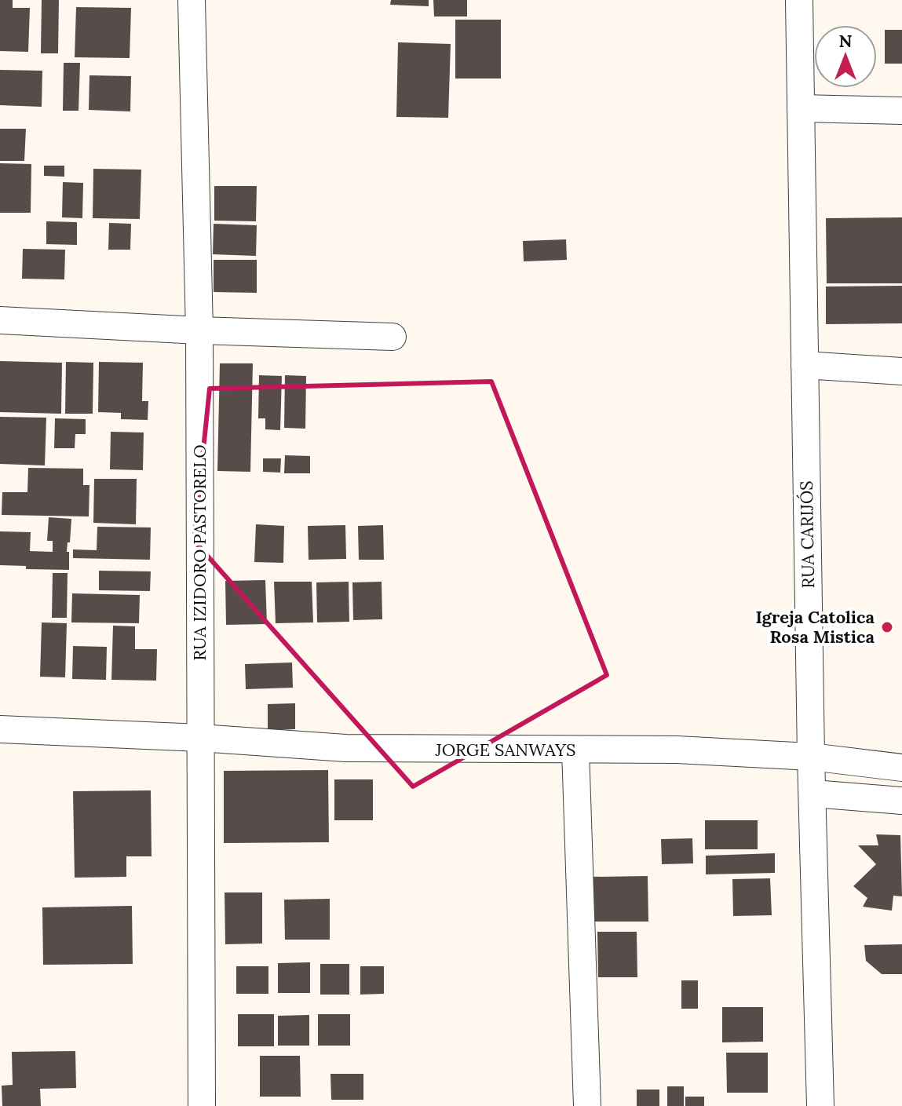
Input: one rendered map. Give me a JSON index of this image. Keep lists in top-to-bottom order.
{
  "streets": {
    "street": ["RUA CARIJÓS", "RUA IZIDORO PASTORELO", "JORGE SANWAYS"]
  },
  "crossings": [
    ["RUA CARIJÓS", "JORGE SANWAYS"],
    ["RUA IZIDORO PASTORELO", "JORGE SANWAYS"]
  ],
  "places": ["Igreja Catolica Rosa Mistica"],
  "north": "top"
}
